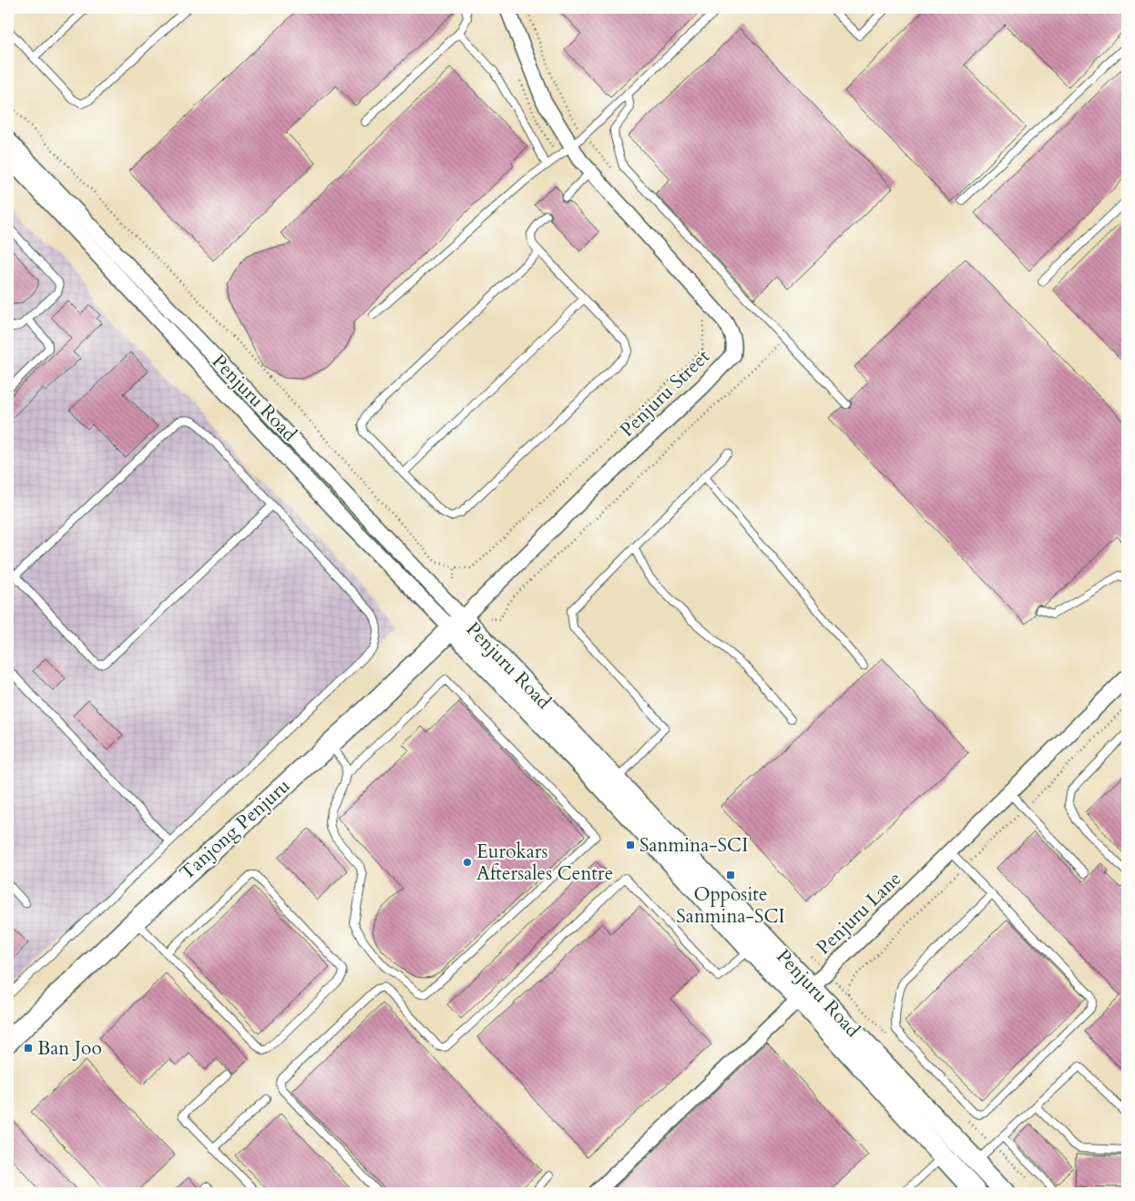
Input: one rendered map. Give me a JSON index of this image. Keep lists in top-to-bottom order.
{
  "streets": {
    "main road": ["Penjuru Road", "Tanjong Penjuru"],
    "street": ["Penjuru Street", "Penjuru Lane"]
  },
  "crossings": [
    ["Penjuru Street", "Penjuru Road"],
    ["Penjuru Street", "Tanjong Penjuru"],
    ["Penjuru Road", "Tanjong Penjuru"],
    ["Penjuru Road", "Penjuru Lane"]
  ],
  "places": {
    "transit": ["Sanmina-SCI", "Opposite Sanmina-SCI", "Ban Joo"],
    "other": ["Eurokars Aftersales Centre"]
  }
}
